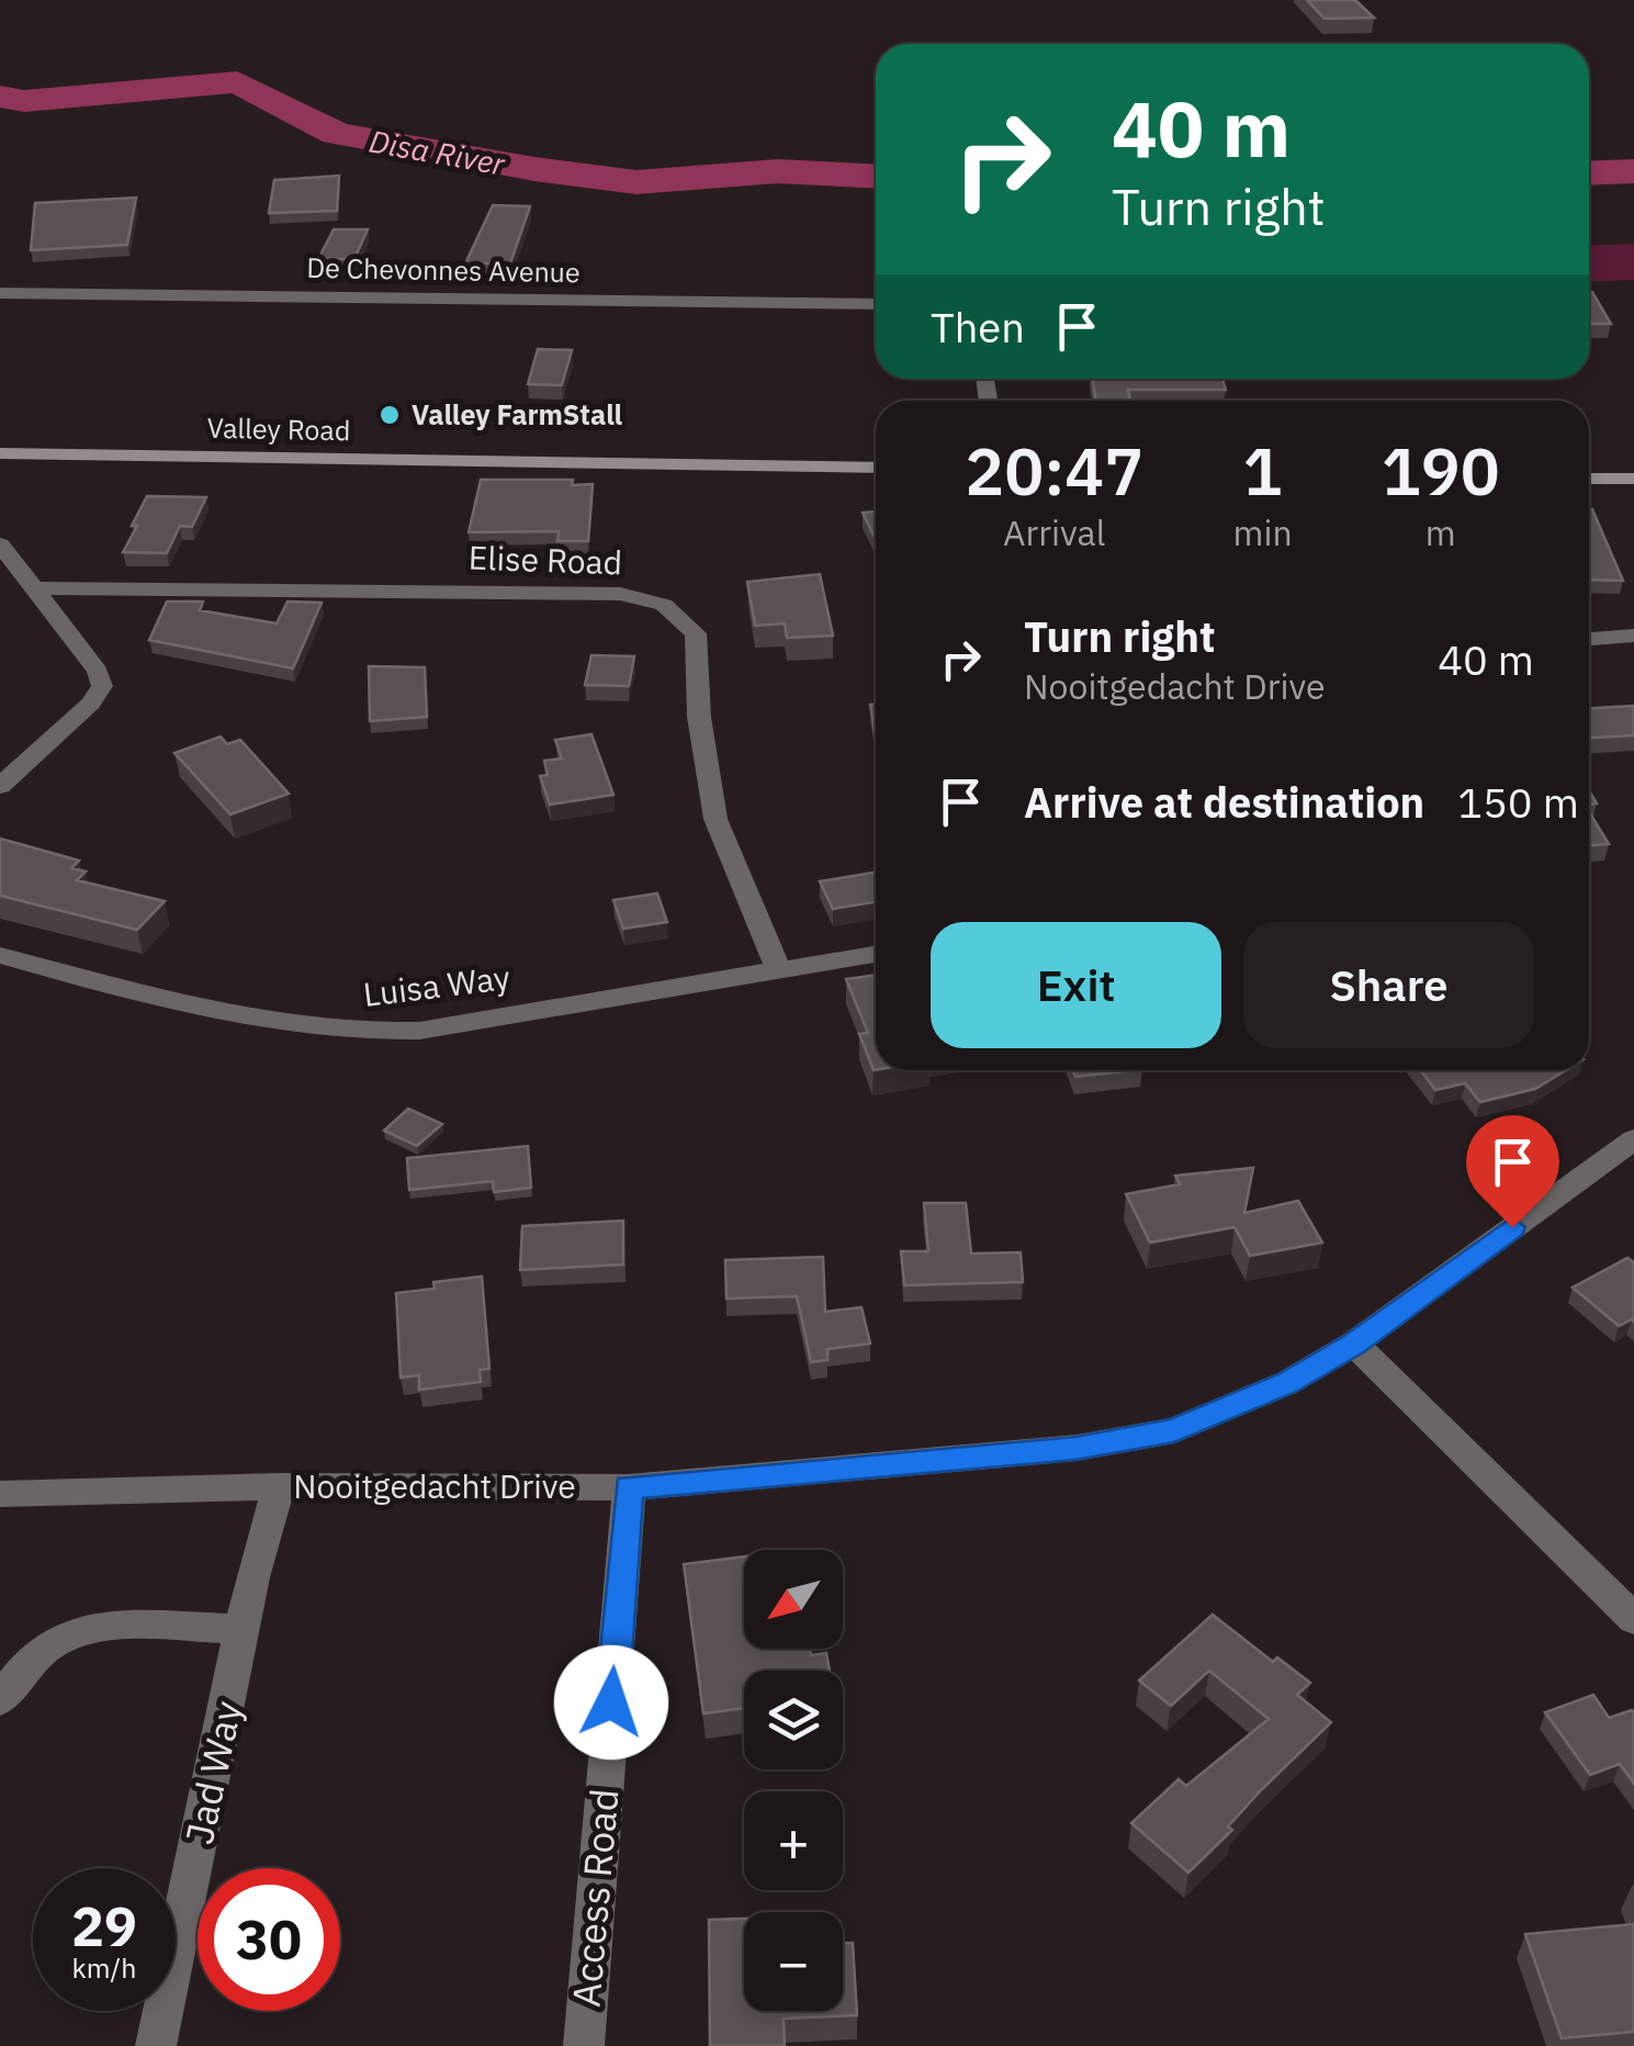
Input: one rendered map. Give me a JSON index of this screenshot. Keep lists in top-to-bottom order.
{
  "streets": {
    "street": [
      "De Chevonnes Avenue",
      "Valley Road",
      "Elise Road",
      "Luisa Way",
      "Nooitgedacht Drive",
      "Jad Way",
      "Access Road"
    ]
  },
  "crossings": [
    ["Elise Road", "Luisa Way"],
    ["Nooitgedacht Drive", "Jad Way"],
    ["Nooitgedacht Drive", "Access Road"]
  ],
  "water": ["Disa River"],
  "places": ["Valley FarmStall"],
  "north": "bottom left",
  "page": {
    "turn": ["40 m", "Turn right"],
    "then": "Then",
    "eta": [
      "20:47",
      "Arrival",
      "1",
      "min",
      "190",
      "m"
    ],
    "list": [
      {
        "name": "Turn right",
        "note": "Nooitgedacht Drive",
        "value": "40 m"
      },
      {
        "name": "Arrive at destination",
        "value": "150 m"
      }
    ],
    "buttons": ["Exit", "Share"],
    "map_buttons": ["+", "−"],
    "speed": "29 km/h",
    "limit": "30"
  }
}
